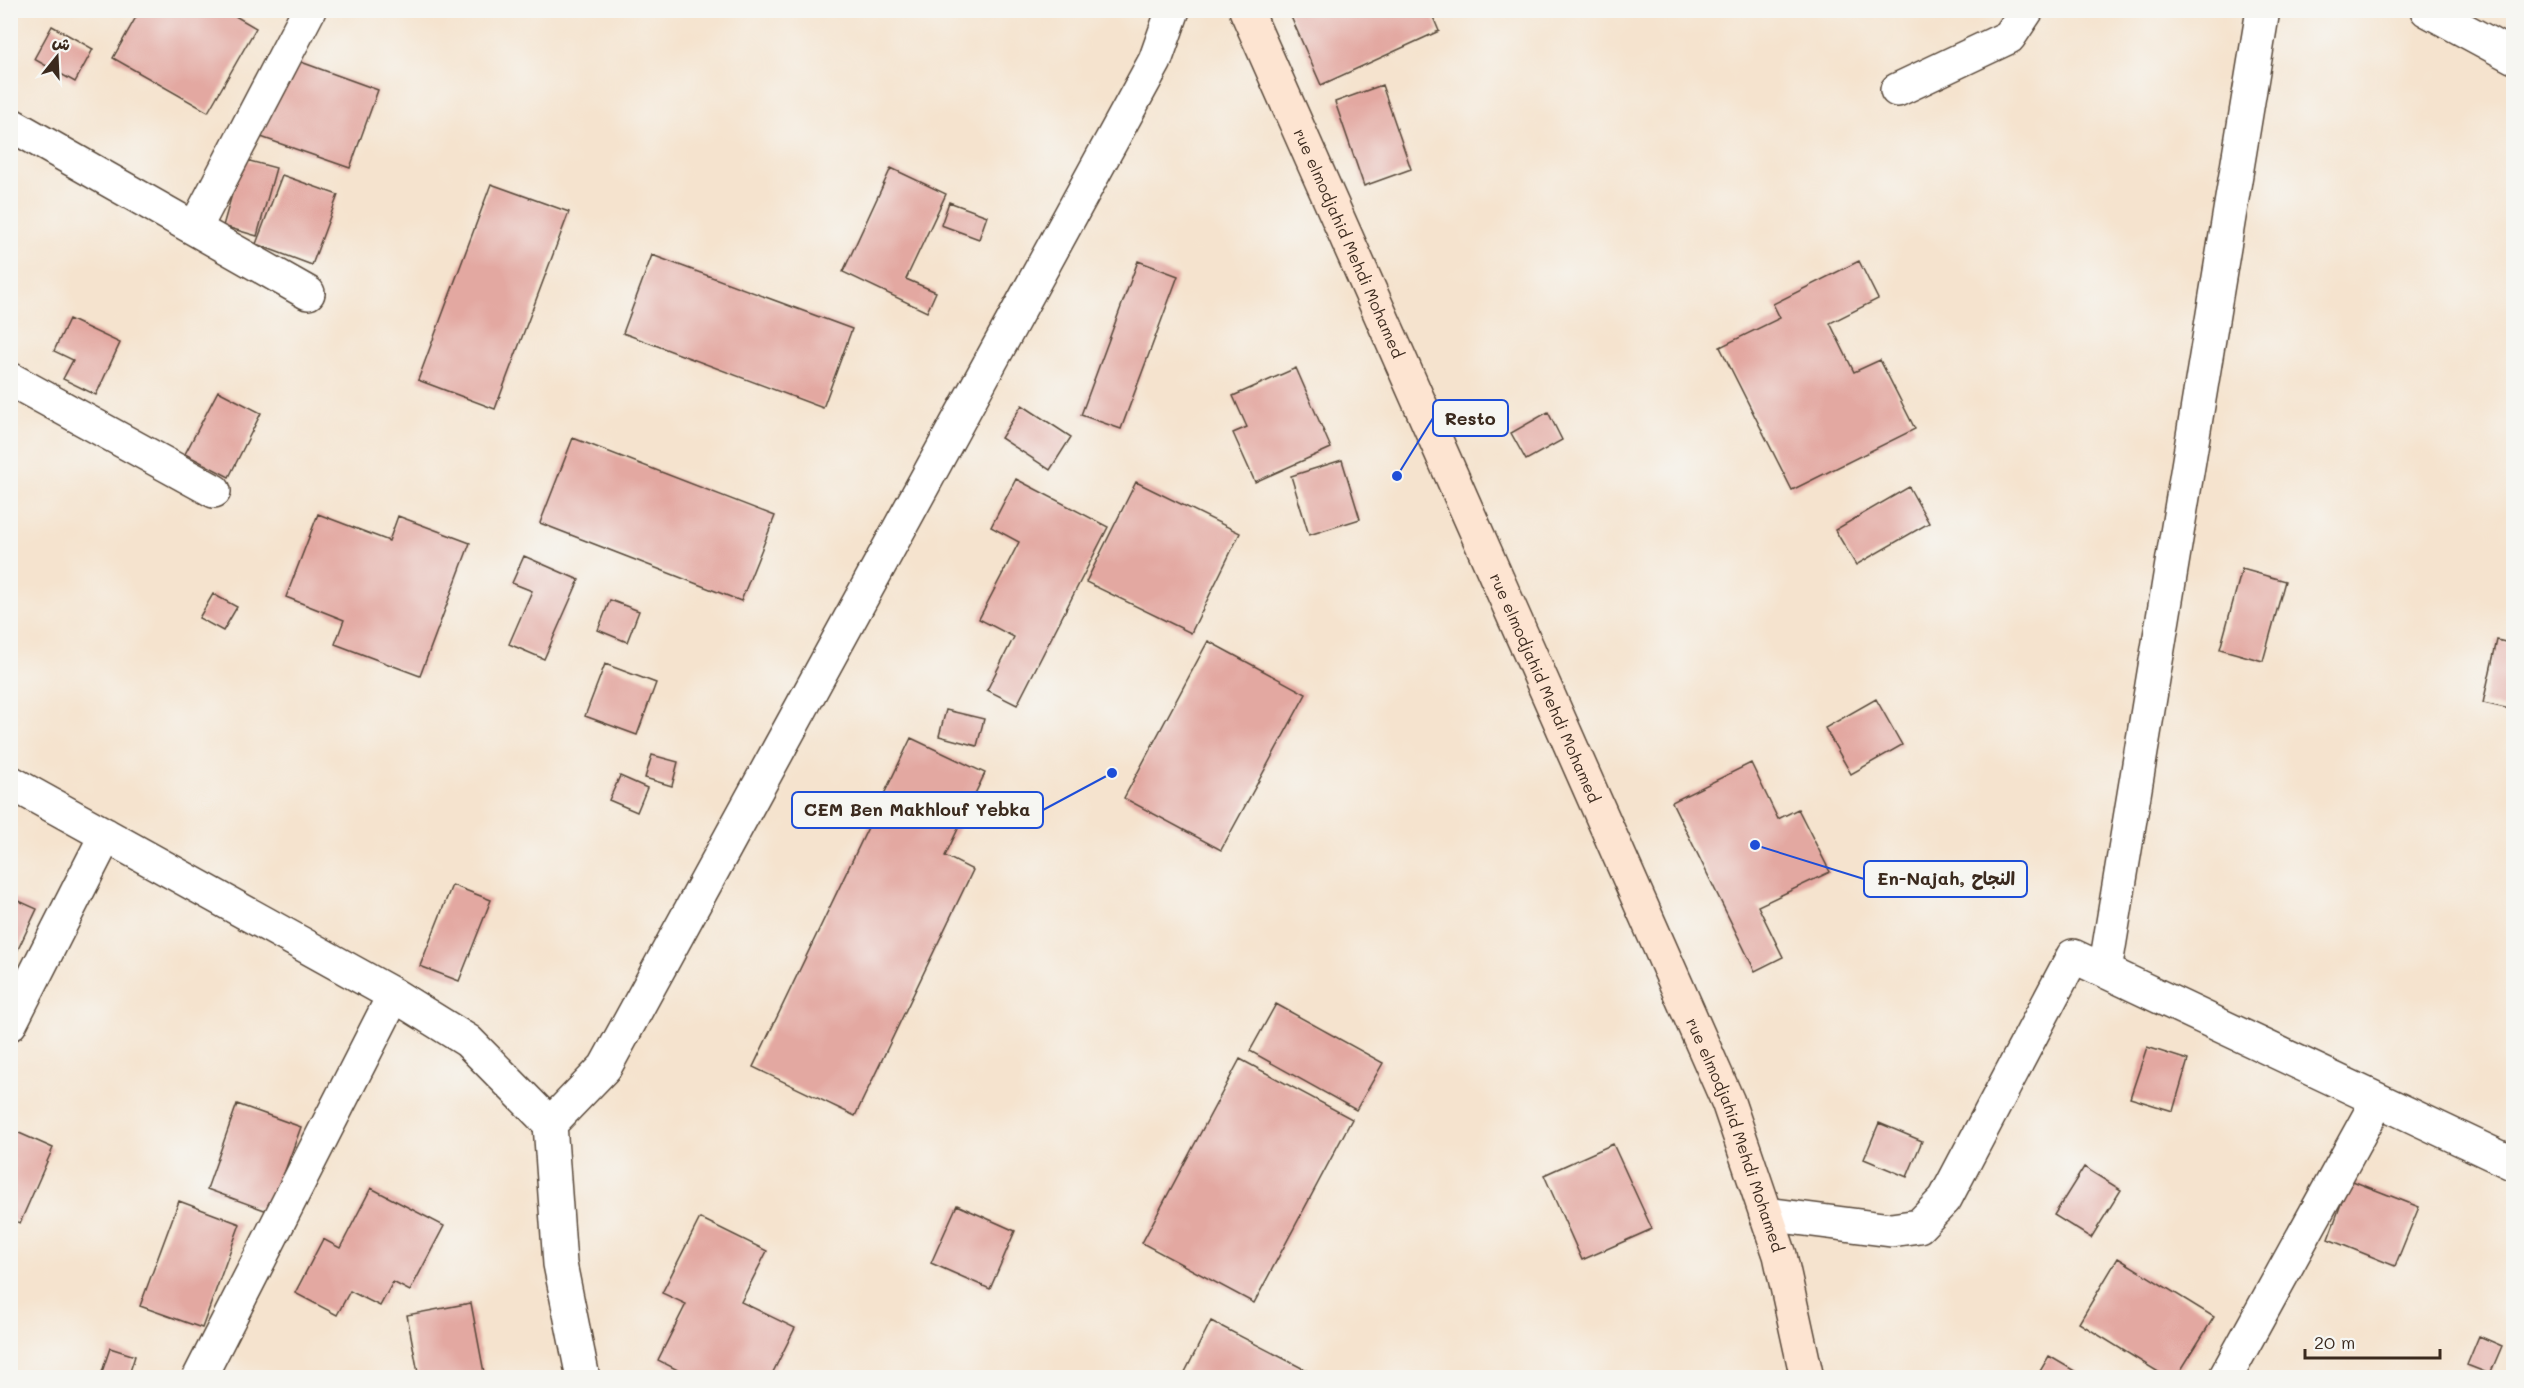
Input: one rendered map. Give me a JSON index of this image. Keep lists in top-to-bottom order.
{
  "streets": {
    "main road": ["rue elmodjahid Mehdi Mohamed"]
  },
  "places": ["Resto", "CEM Ben Makhlouf Yebka", "En-Najah, النجاح"],
  "scale_bar": "20 m",
  "north": "top"
}
